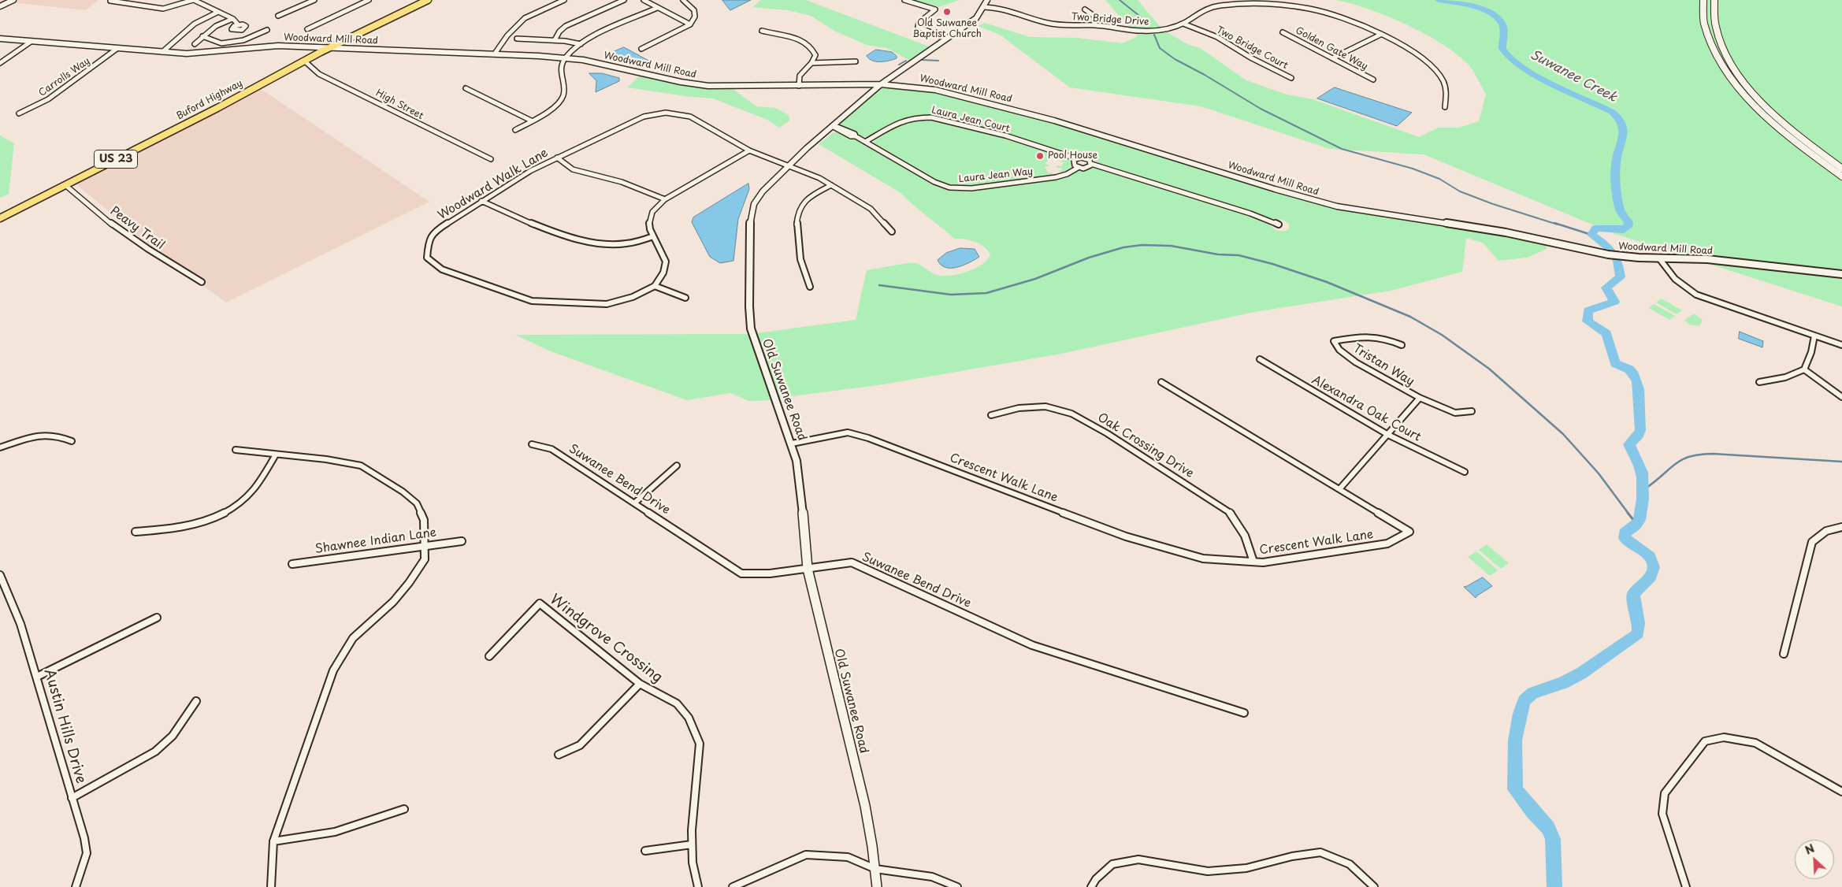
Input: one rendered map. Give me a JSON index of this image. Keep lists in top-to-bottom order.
{
  "streets": {
    "main road": ["Buford Highway", "US 23"],
    "street": [
      "Two Bridge Drive",
      "Woodward Mill Road",
      "Two Bridge Court",
      "Golden Gate Way",
      "Carrolls Way",
      "High Street",
      "Laura Jean Court",
      "Laura Jean Way",
      "Woodward Walk Lane",
      "Peavy Trail",
      "Tristan Way",
      "Old Suwanee Road",
      "Alexandra Oak Court",
      "Oak Crossing Drive",
      "Crescent Walk Lane",
      "Suwanee Bend Drive",
      "Shawnee Indian Lane",
      "Windgrove Crossing",
      "Austin Hills Drive"
    ]
  },
  "crossings": [
    ["Two Bridge Drive", "Two Bridge Court"],
    ["Two Bridge Drive", "Old Suwanee Road"],
    ["Woodward Mill Road", "Carrolls Way"],
    ["Woodward Mill Road", "Buford Highway"],
    ["Woodward Mill Road", "Old Suwanee Road"],
    ["Buford Highway", "High Street"],
    ["Buford Highway", "Peavy Trail"],
    ["Laura Jean Court", "Laura Jean Way"],
    ["Laura Jean Way", "Old Suwanee Road"],
    ["Woodward Walk Lane", "Old Suwanee Road"],
    ["Old Suwanee Road", "Crescent Walk Lane"],
    ["Old Suwanee Road", "Suwanee Bend Drive"],
    ["Oak Crossing Drive", "Crescent Walk Lane"]
  ],
  "water": ["Suwanee Creek"],
  "places": ["Old Suwanee Baptist Church", "Pool House"],
  "north": "top left"
}
